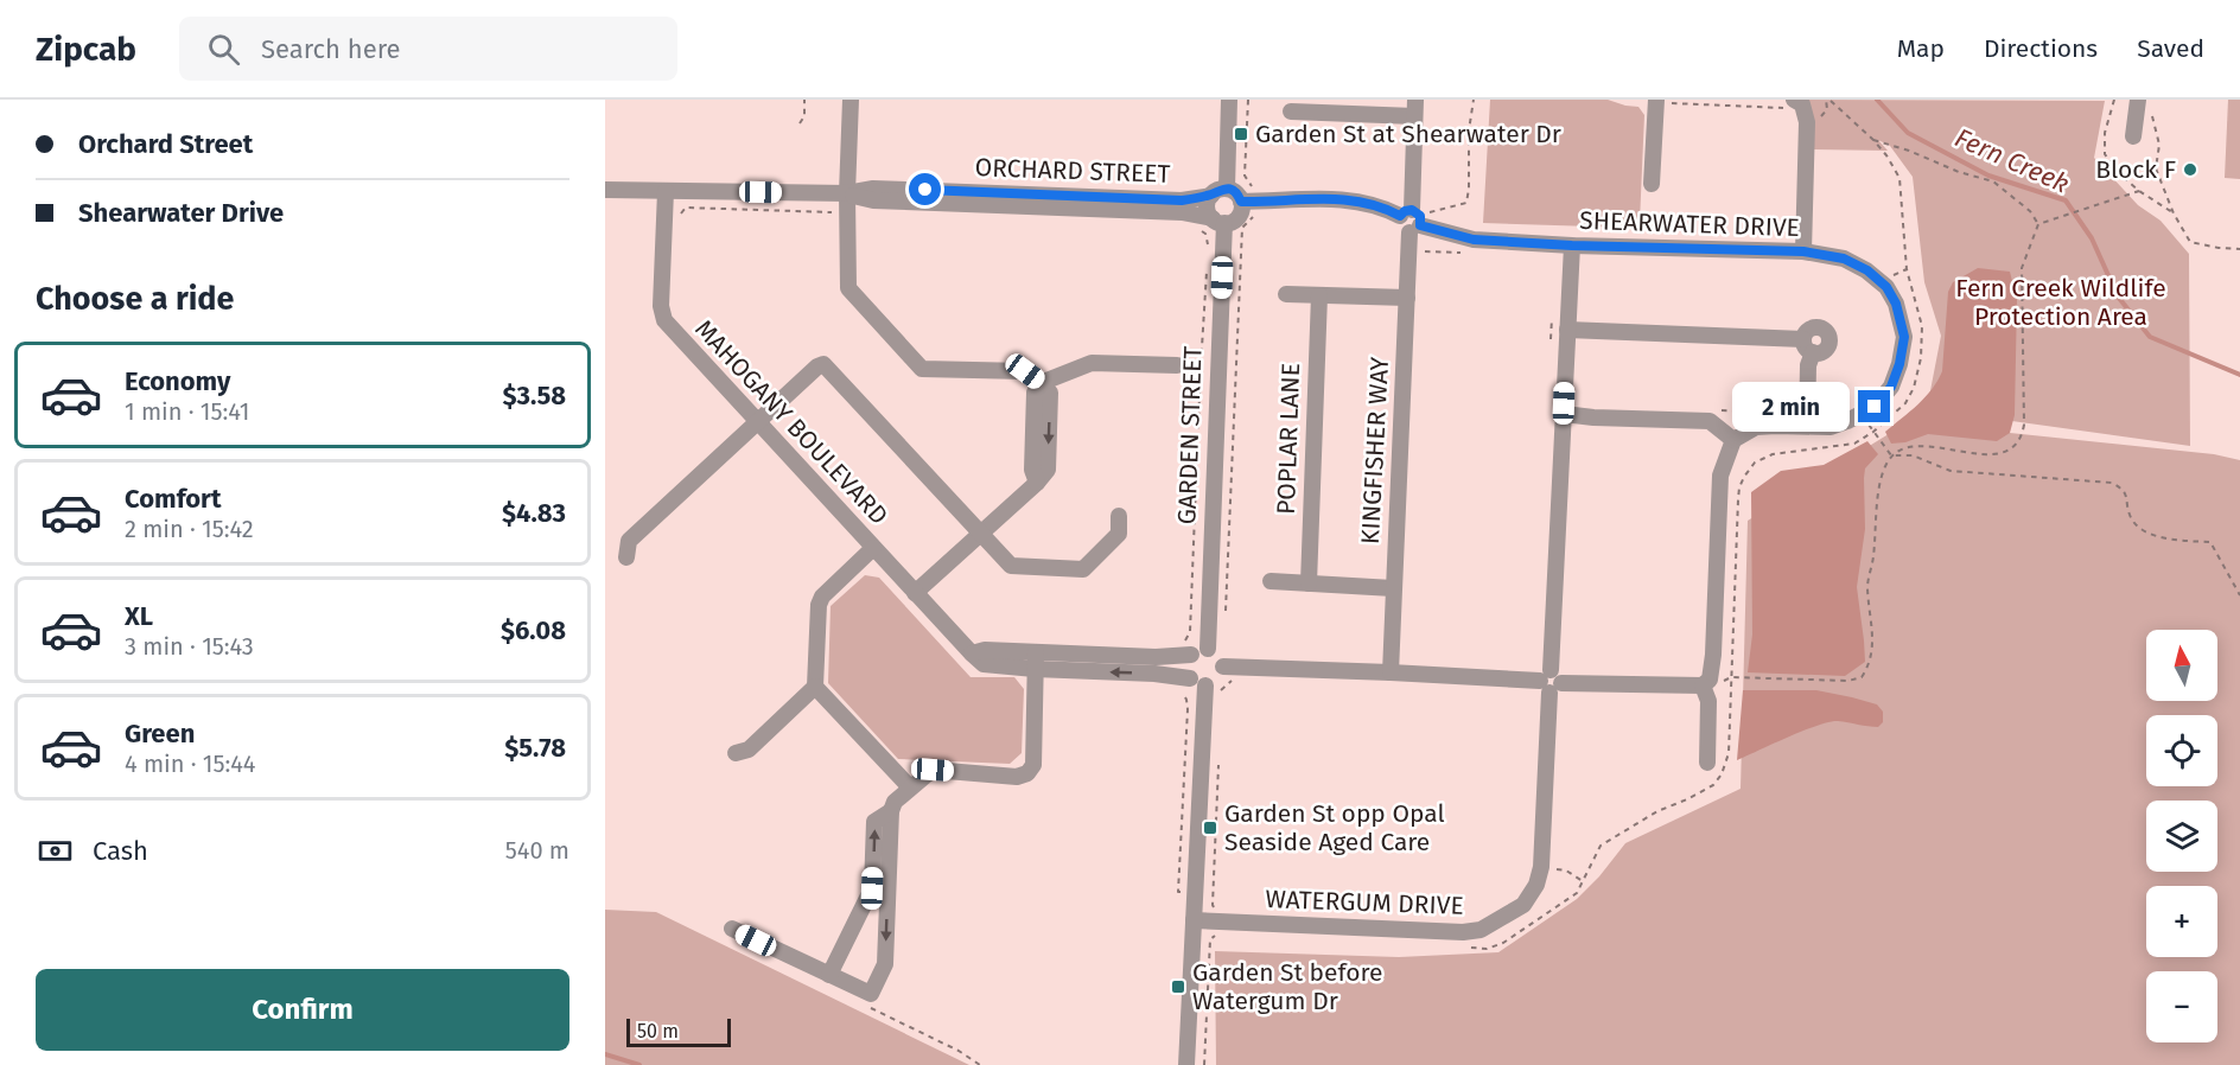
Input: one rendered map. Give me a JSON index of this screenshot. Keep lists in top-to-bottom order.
{
  "streets": {
    "street": [
      "ORCHARD STREET",
      "SHEARWATER DRIVE",
      "MAHOGANY BOULEVARD",
      "GARDEN STREET",
      "POPLAR LANE",
      "KINGFISHER WAY",
      "WATERGUM DRIVE"
    ]
  },
  "crossings": [
    ["ORCHARD STREET", "SHEARWATER DRIVE"],
    ["ORCHARD STREET", "MAHOGANY BOULEVARD"],
    ["ORCHARD STREET", "GARDEN STREET"],
    ["SHEARWATER DRIVE", "GARDEN STREET"],
    ["SHEARWATER DRIVE", "KINGFISHER WAY"],
    ["SHEARWATER DRIVE", "WATERGUM DRIVE"],
    ["MAHOGANY BOULEVARD", "GARDEN STREET"]
  ],
  "water": ["Fern Creek"],
  "parks": ["Fern Creek Wildlife Protection Area"],
  "places": {
    "transit": ["Garden St at Shearwater Dr", "Garden St opp Opal Seaside Aged Care", "Garden St before Watergum Dr"],
    "other": ["Block F"]
  },
  "scale_bar": "50 m",
  "north": "top",
  "page": {
    "header": "Zipcab",
    "search": "Search here",
    "nav": ["Map", "Directions", "Saved"],
    "banner": ["Orchard Street", "Shearwater Drive"],
    "heading": "Choose a ride",
    "list": [
      {
        "name": "Economy",
        "note": "1 min · 15:41",
        "value": "$3.58"
      },
      {
        "name": "Comfort",
        "note": "2 min · 15:42",
        "value": "$4.83"
      },
      {
        "name": "XL",
        "note": "3 min · 15:43",
        "value": "$6.08"
      },
      {
        "name": "Green",
        "note": "4 min · 15:44",
        "value": "$5.78"
      }
    ],
    "bubble": "2 min",
    "map_buttons": ["+", "−"],
    "pay": ["Cash", "540 m"],
    "buttons": "Confirm",
    "scale": "50 m"
  }
}
